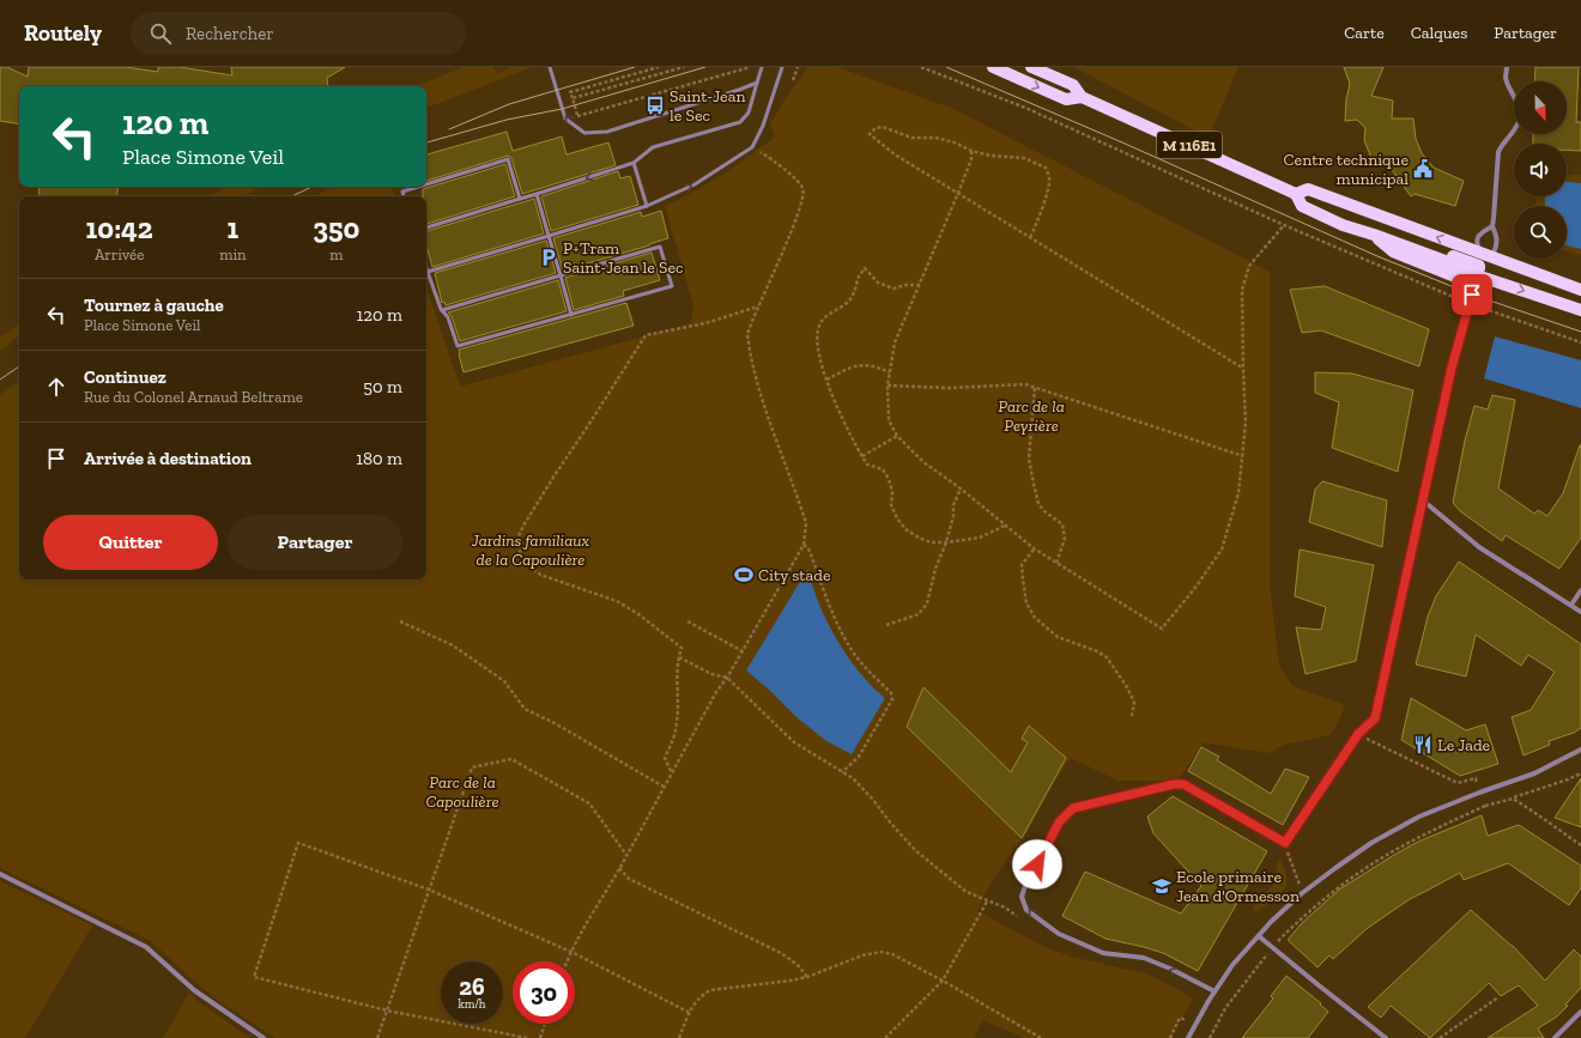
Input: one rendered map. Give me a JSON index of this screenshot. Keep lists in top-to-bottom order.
{
  "streets": {
    "main road": ["M 116E1"]
  },
  "parks": ["Parc de la Peyrière", "Jardins familiaux de la Capoulière", "Parc de la Capoulière"],
  "places": {
    "bus stop": ["Saint-Jean le Sec"],
    "public building": ["Centre technique municipal"],
    "parking": ["P+Tram Saint-Jean le Sec"],
    "sports": ["City stade"],
    "restaurant": ["Le Jade"],
    "school or university": ["Ecole primaire Jean d'Ormesson"]
  },
  "north": "bottom",
  "page": {
    "header": "Routely",
    "search": "Rechercher",
    "nav": ["Carte", "Calques", "Partager"],
    "turn": ["120 m", "Place Simone Veil"],
    "eta": [
      "10:42",
      "Arrivée",
      "1",
      "min",
      "350",
      "m"
    ],
    "list": [
      {
        "name": "Tournez à gauche",
        "note": "Place Simone Veil",
        "value": "120 m"
      },
      {
        "name": "Continuez",
        "note": "Rue du Colonel Arnaud Beltrame",
        "value": "50 m"
      },
      {
        "name": "Arrivée à destination",
        "value": "180 m"
      }
    ],
    "buttons": ["Quitter", "Partager"],
    "speed": "26 km/h",
    "limit": "30"
  }
}
